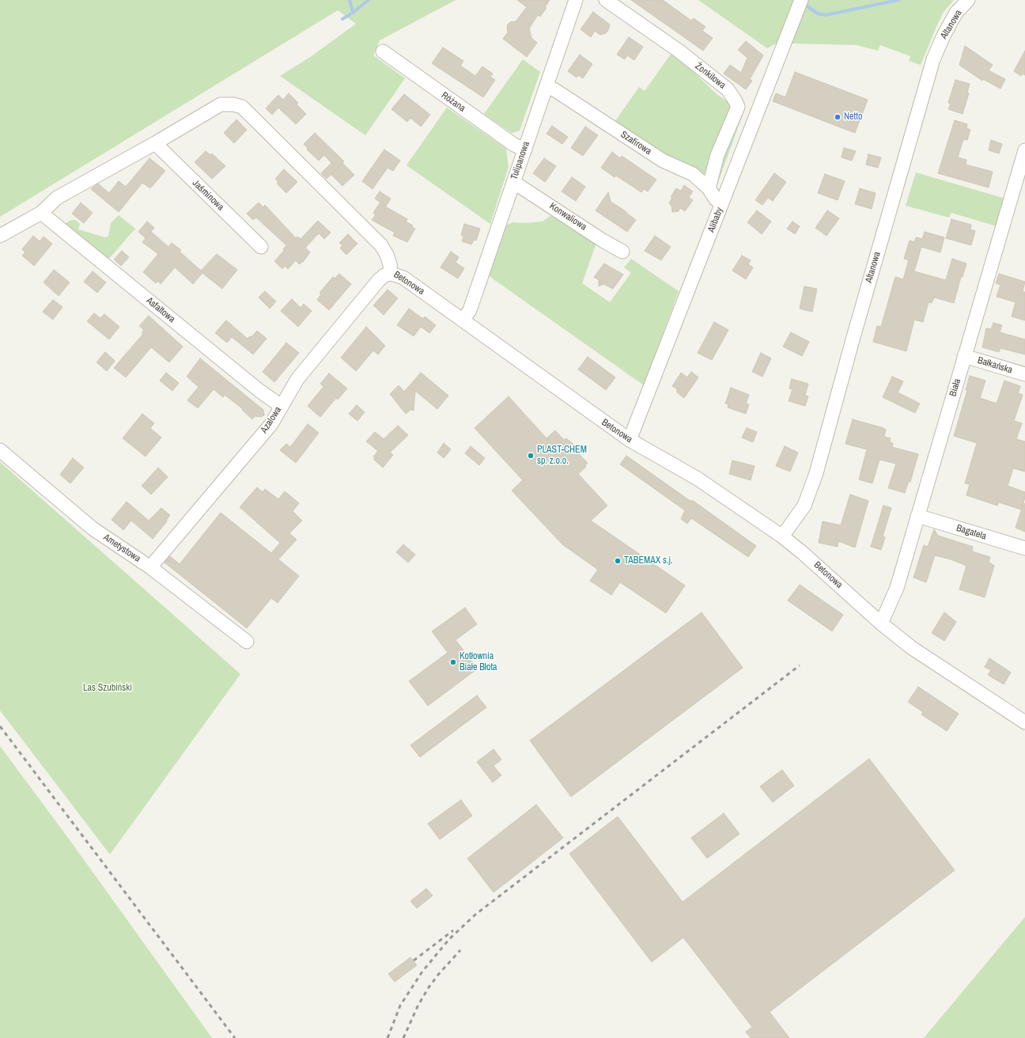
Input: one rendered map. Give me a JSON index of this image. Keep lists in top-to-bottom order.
{
  "streets": {
    "street": [
      "Altanowa",
      "Żonkilowa",
      "Różana",
      "Szafirowa",
      "Tulipanowa",
      "Jaśminowa",
      "Konwaliowa",
      "Alibaby",
      "Betonowa",
      "Asfaltowa",
      "Bałkańska",
      "Biała",
      "Azalowa",
      "Bagatela",
      "Ametystowa"
    ]
  },
  "crossings": [
    ["Altanowa", "Betonowa"],
    ["Żonkilowa", "Szafirowa"],
    ["Różana", "Tulipanowa"],
    ["Szafirowa", "Tulipanowa"],
    ["Szafirowa", "Alibaby"],
    ["Tulipanowa", "Konwaliowa"],
    ["Tulipanowa", "Betonowa"],
    ["Jaśminowa", "Betonowa"],
    ["Alibaby", "Betonowa"],
    ["Betonowa", "Biała"],
    ["Betonowa", "Azalowa"],
    ["Asfaltowa", "Azalowa"],
    ["Bałkańska", "Biała"],
    ["Biała", "Bagatela"],
    ["Azalowa", "Ametystowa"]
  ],
  "parks": ["Las Szubiński"],
  "places": [
    "Netto",
    "PLAST-CHEM sp. z.o.o.",
    "TABEMAX s.j.",
    "Kotłownia Białe Błota"
  ]
}
